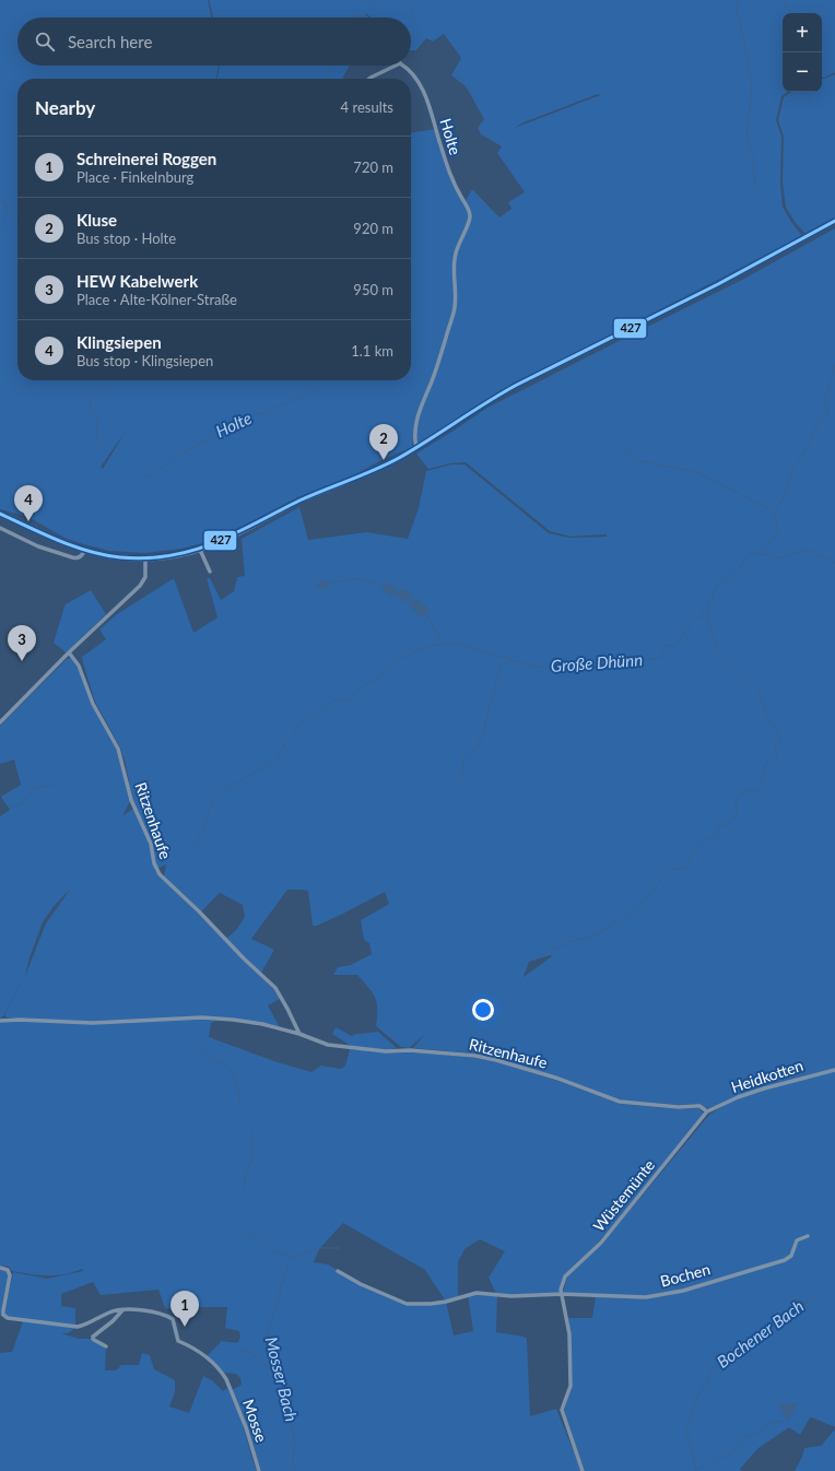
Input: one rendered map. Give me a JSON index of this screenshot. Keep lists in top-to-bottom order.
{
  "streets": {
    "street": [
      "Holte",
      "Ritzenhaufe",
      "Heidkotten",
      "Wüstemünte",
      "Bochen",
      "Mosse"
    ]
  },
  "crossings": [
    ["Ritzenhaufe", "Heidkotten"],
    ["Ritzenhaufe", "Wüstemünte"],
    ["Heidkotten", "Wüstemünte"],
    ["Wüstemünte", "Bochen"]
  ],
  "water": [
    "Holte",
    "Große Dhünn",
    "Bochener Bach",
    "Mosser Bach"
  ],
  "lines": ["transit line 427"],
  "page": {
    "map_buttons": ["+", "−"],
    "search": "Search here",
    "heading": ["Nearby", "4 results"],
    "list": [
      {
        "mark": "1",
        "name": "Schreinerei Roggen",
        "note": "Place · Finkelnburg",
        "value": "720 m"
      },
      {
        "mark": "2",
        "name": "Kluse",
        "note": "Bus stop · Holte",
        "value": "920 m"
      },
      {
        "mark": "3",
        "name": "HEW Kabelwerk",
        "note": "Place · Alte-Kölner-Straße",
        "value": "950 m"
      },
      {
        "mark": "4",
        "name": "Klingsiepen",
        "note": "Bus stop · Klingsiepen",
        "value": "1.1 km"
      }
    ],
    "pins": [
      "2",
      "4",
      "3",
      "1"
    ]
  }
}
